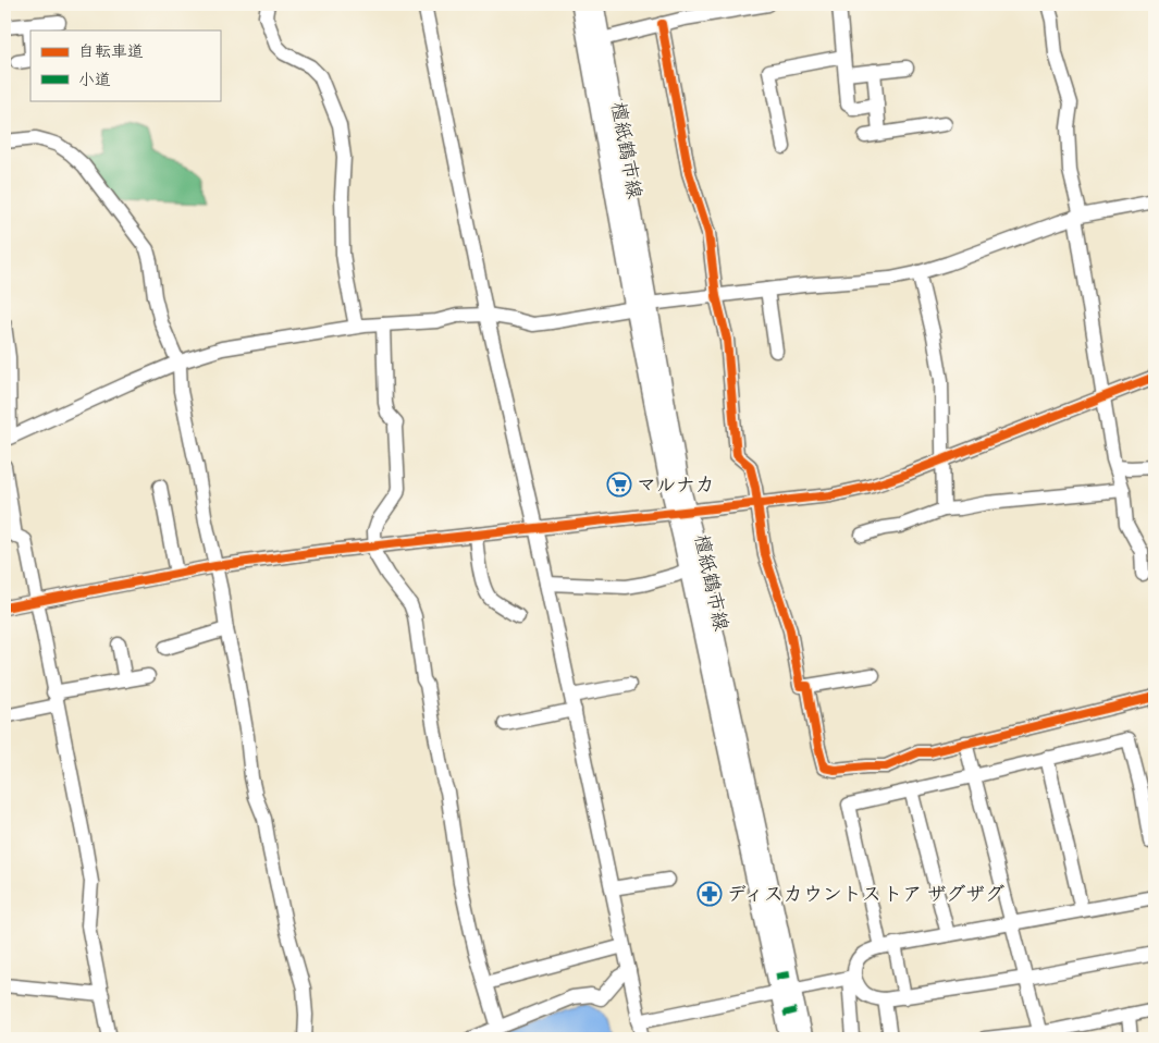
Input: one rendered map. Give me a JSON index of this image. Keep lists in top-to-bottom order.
{
  "streets": {
    "main road": ["檀紙鶴市線"]
  },
  "places": {
    "supermarket": ["マルナカ"],
    "pharmacy": ["ディスカウントストア ザグザグ"]
  },
  "legend": ["自転車道", "小道"]
}
